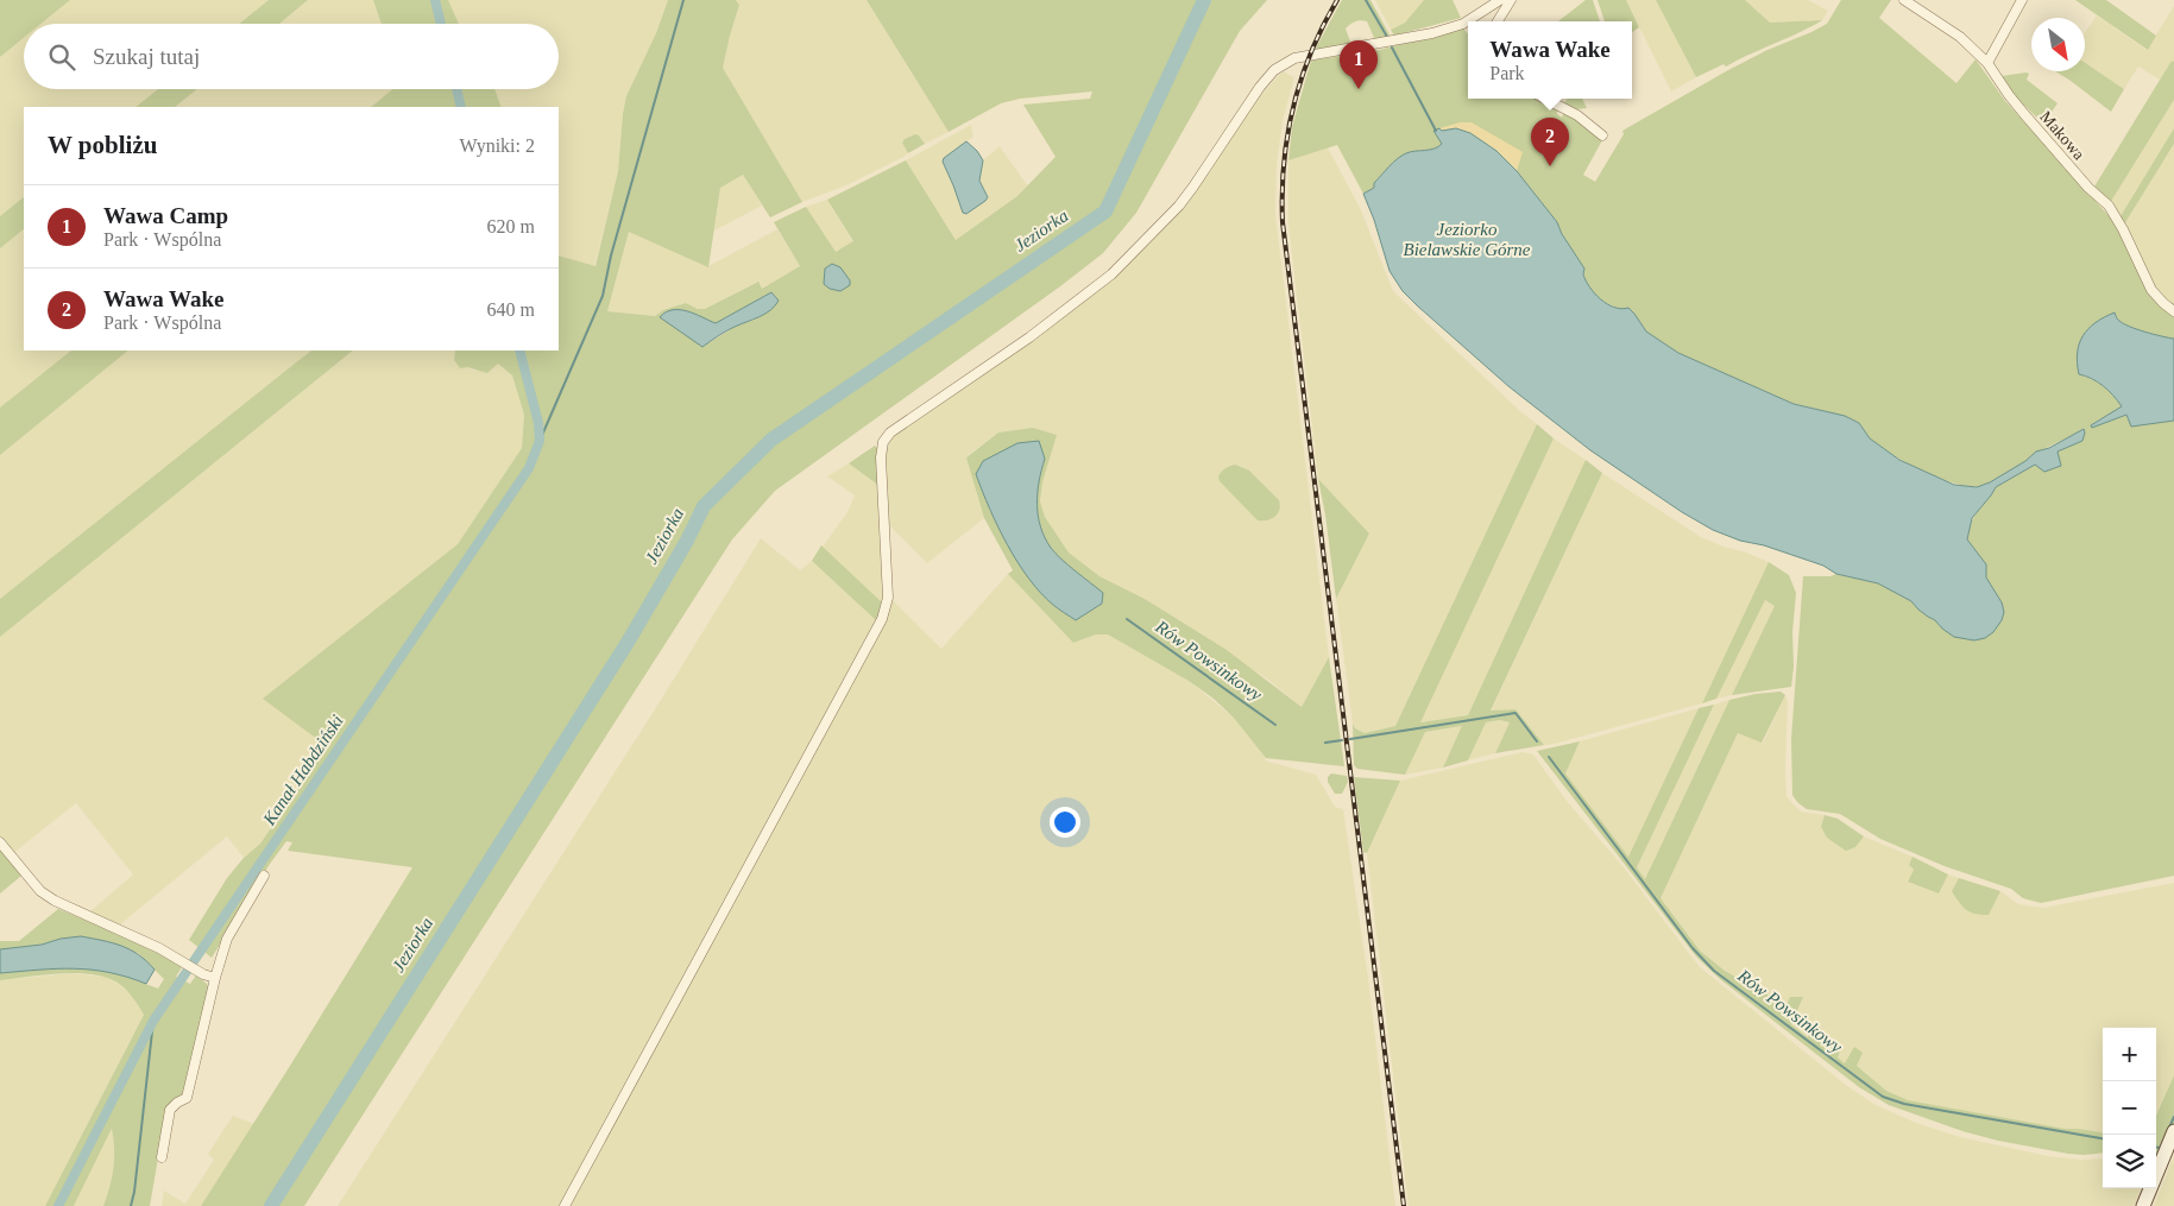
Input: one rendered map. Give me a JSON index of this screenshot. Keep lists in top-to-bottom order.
{
  "streets": {
    "street": ["Makowa"]
  },
  "water": [
    "Jeziorko Bielawskie Górne",
    "Jeziorka",
    "Rów Powsinkowy",
    "Kanał Habdziński"
  ],
  "north": "bottom right",
  "page": {
    "popup": ["Wawa Wake", "Park"],
    "search": "Szukaj tutaj",
    "pins": ["1", "2"],
    "heading": ["W pobliżu", "Wyniki: 2"],
    "list": [
      {
        "mark": "1",
        "name": "Wawa Camp",
        "note": "Park · Wspólna",
        "value": "620 m"
      },
      {
        "mark": "2",
        "name": "Wawa Wake",
        "note": "Park · Wspólna",
        "value": "640 m"
      }
    ],
    "map_buttons": ["+", "−"]
  }
}
